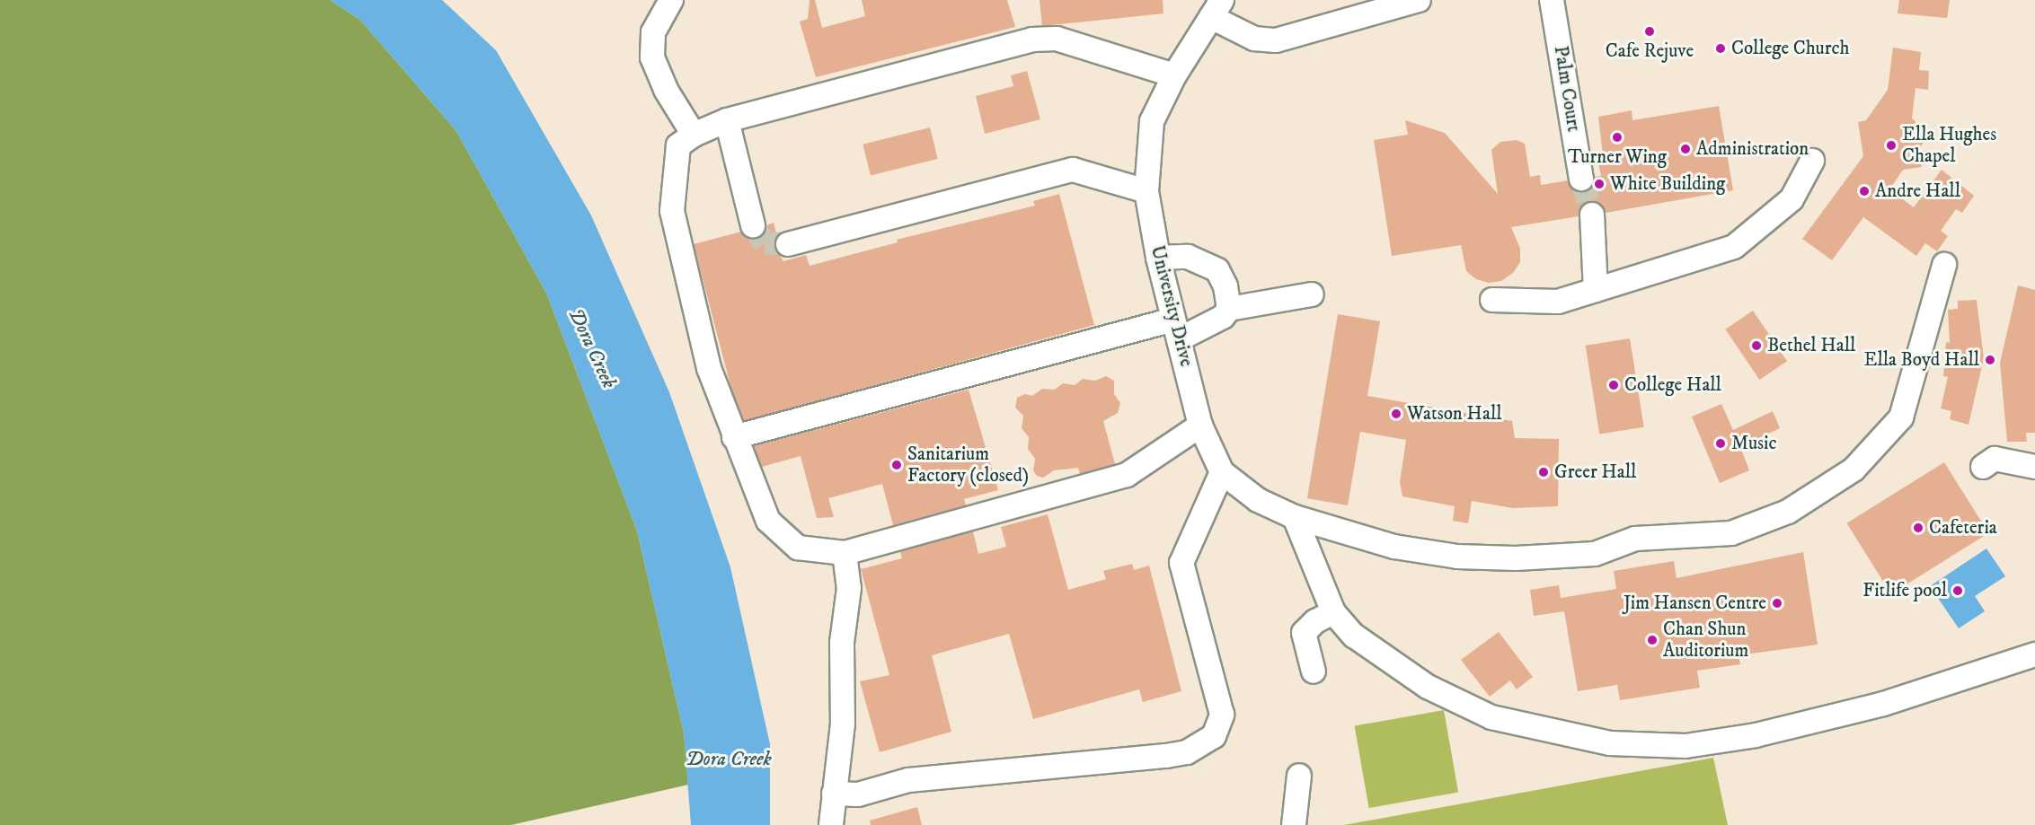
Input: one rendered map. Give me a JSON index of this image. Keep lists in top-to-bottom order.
{
  "streets": {
    "street": ["Palm Court", "University Drive"]
  },
  "water": ["Dora Creek"],
  "places": [
    "Cafe Rejuve",
    "College Church",
    "Turner Wing",
    "Ella Hughes Chapel",
    "Administration",
    "White Building",
    "Andre Hall",
    "Bethel Hall",
    "Ella Boyd Hall",
    "College Hall",
    "Watson Hall",
    "Music",
    "Sanitarium Factory (closed)",
    "Greer Hall",
    "Cafeteria",
    "Fitlife pool",
    "Jim Hansen Centre",
    "Chan Shun Auditorium"
  ]
}
